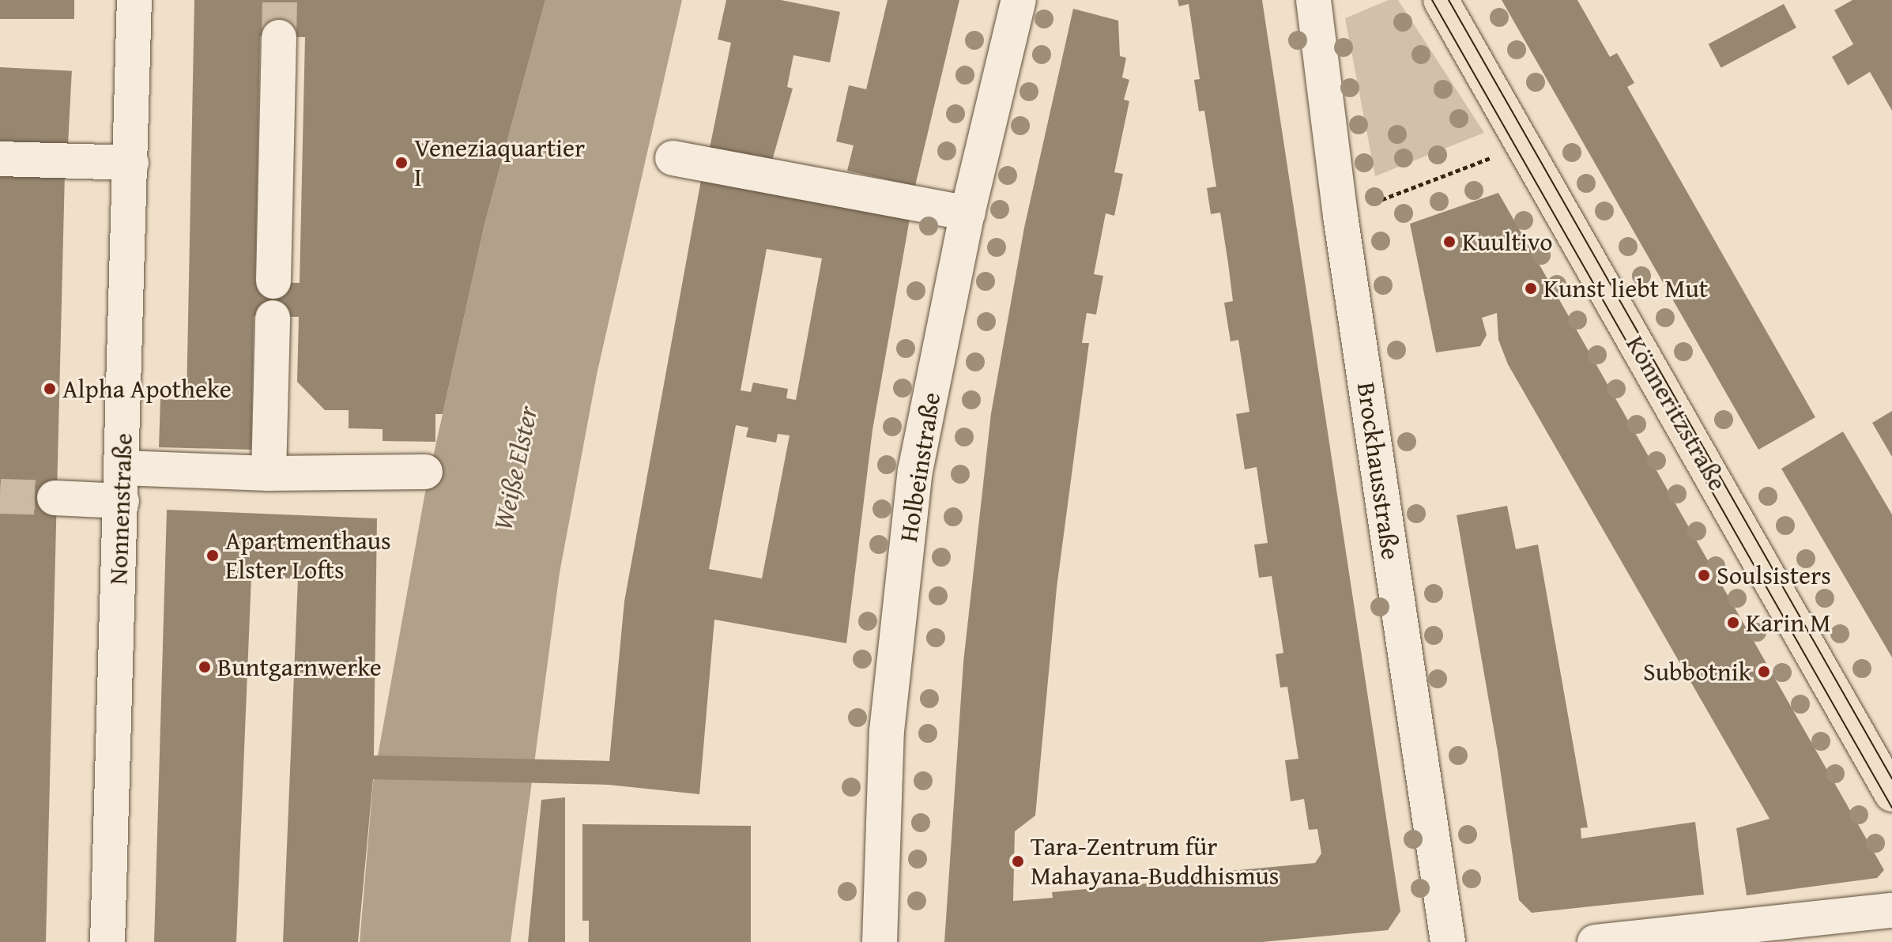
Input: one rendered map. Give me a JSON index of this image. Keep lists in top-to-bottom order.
{
  "streets": {
    "main road": ["Könneritzstraße"],
    "street": ["Holbeinstraße", "Brockhausstraße", "Nonnenstraße"]
  },
  "water": ["Weiße Elster"],
  "places": [
    "Veneziaquartier I",
    "Kuultivo",
    "Kunst liebt Mut",
    "Alpha Apotheke",
    "Apartmenthaus Elster Lofts",
    "Soulsisters",
    "Karin M",
    "Buntgarnwerke",
    "Subbotnik",
    "Tara-Zentrum für Mahayana-Buddhismus"
  ]
}
